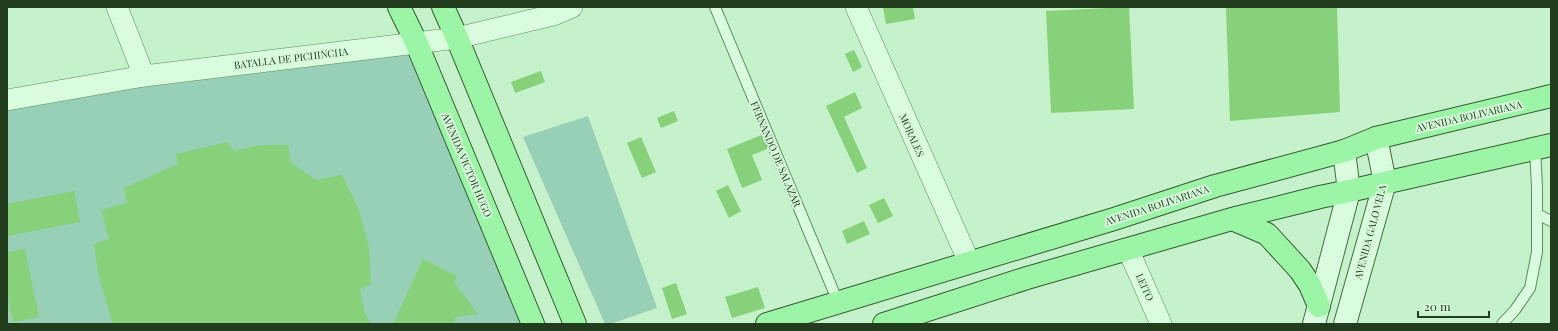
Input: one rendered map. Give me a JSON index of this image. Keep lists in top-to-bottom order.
{
  "streets": {
    "main road": ["AVENIDA BOLIVARIANA", "AVENIDA VICTOR HUGO", "AVENIDA GALO VELA"],
    "street": ["BATALLA DE PICHINCHA", "MORALES", "LEITO"],
    "lane": ["FERNANDO DE SALAZAR"]
  },
  "crossings": [
    ["BATALLA DE PICHINCHA", "AVENIDA VICTOR HUGO"],
    ["AVENIDA BOLIVARIANA", "MORALES"],
    ["AVENIDA BOLIVARIANA", "FERNANDO DE SALAZAR"],
    ["AVENIDA BOLIVARIANA", "AVENIDA GALO VELA"]
  ],
  "scale_bar": "20 m"
}
